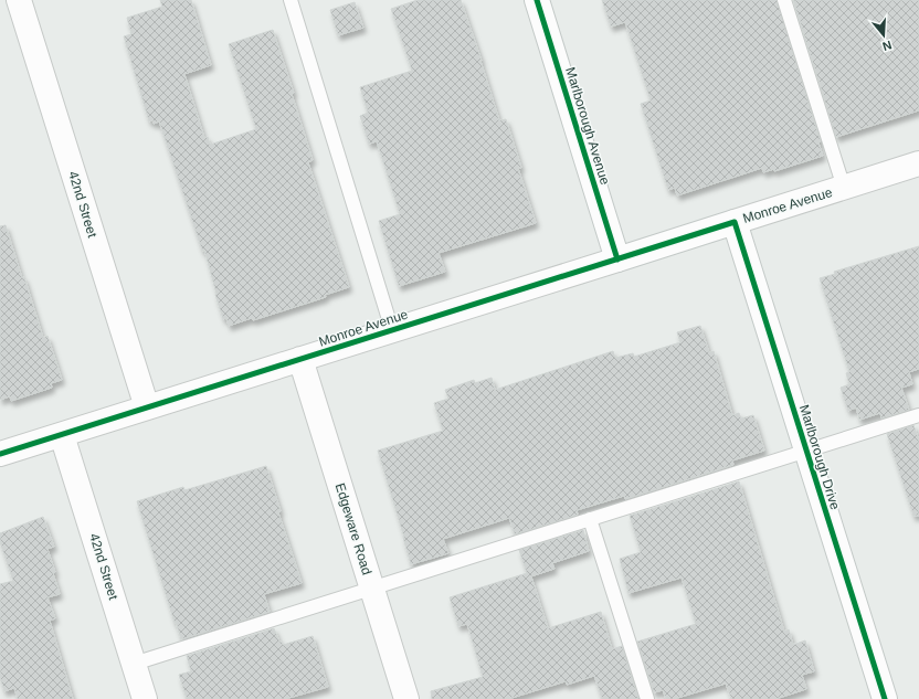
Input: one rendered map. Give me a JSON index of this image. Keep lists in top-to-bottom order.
{
  "streets": {
    "street": [
      "Marlborough Avenue",
      "42nd Street",
      "Monroe Avenue",
      "Marlborough Drive",
      "Edgeware Road"
    ]
  },
  "crossings": [
    ["Marlborough Avenue", "Monroe Avenue"],
    ["42nd Street", "Monroe Avenue"],
    ["Monroe Avenue", "Marlborough Drive"],
    ["Monroe Avenue", "Edgeware Road"]
  ],
  "north": "bottom"
}
